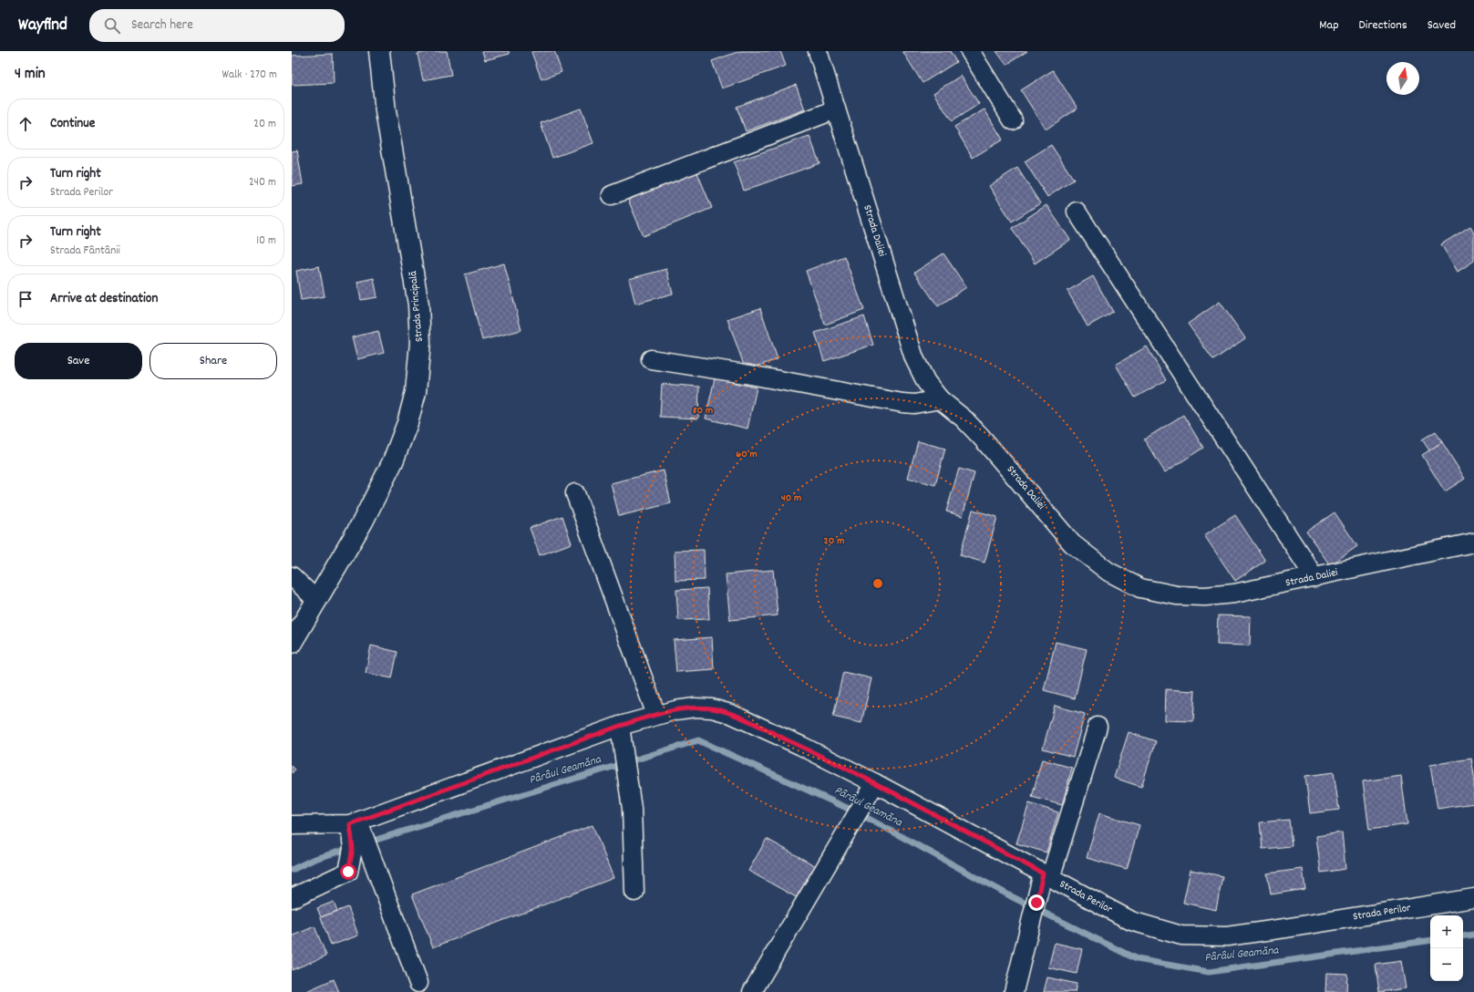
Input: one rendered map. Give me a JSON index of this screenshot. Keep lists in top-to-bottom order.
{
  "streets": {
    "main road": ["Strada Principală"],
    "street": ["Strada Daliei", "Strada Perilor"]
  },
  "water": ["Pârâul Geamăna"],
  "north": "top",
  "page": {
    "header": "Wayfind",
    "search": "Search here",
    "nav": ["Map", "Directions", "Saved"],
    "heading": ["4 min", "Walk · 270 m"],
    "list": [
      ["Continue", "20 m"],
      ["Turn right", "Strada Perilor", "240 m"],
      ["Turn right", "Strada Fântânii", "10 m"],
      "Arrive at destination"
    ],
    "buttons": ["Save", "Share"],
    "map_buttons": ["+", "−"]
  },
  "rings": [
    "80 m",
    "60 m",
    "40 m",
    "20 m"
  ]
}
